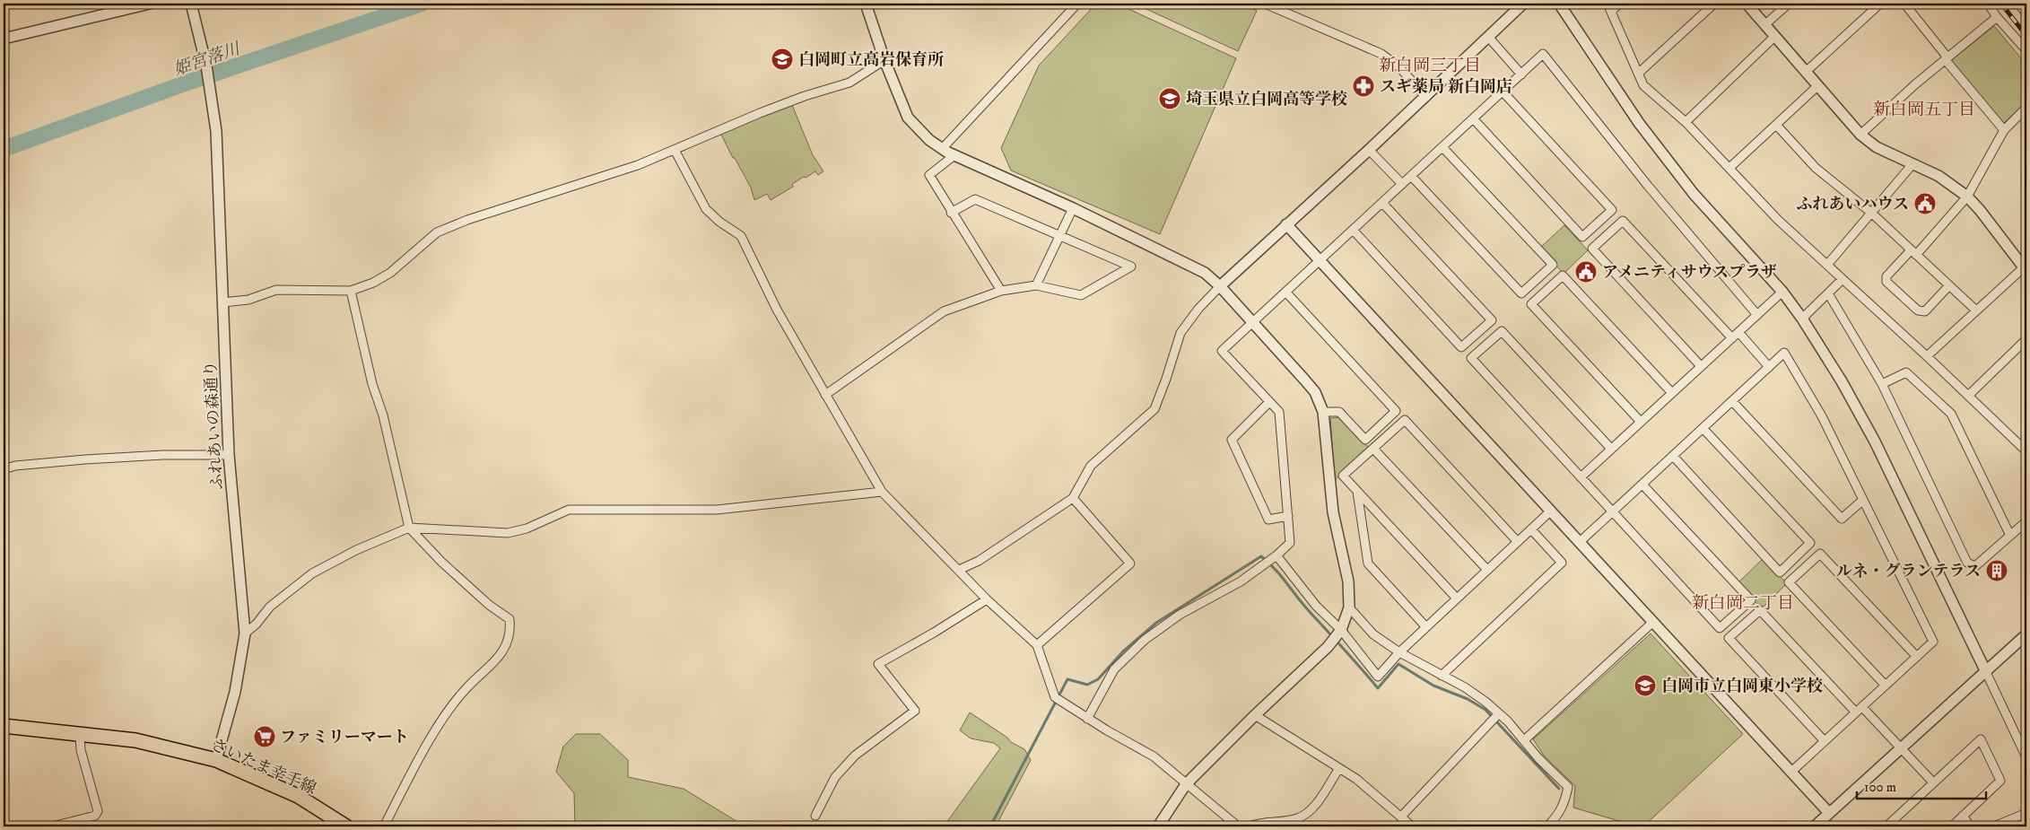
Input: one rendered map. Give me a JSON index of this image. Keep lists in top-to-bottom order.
{
  "streets": {
    "main road": ["さいたま幸手線"],
    "street": ["ふれあいの森通り"]
  },
  "crossings": [
    ["ふれあいの森通り", "さいたま幸手線"]
  ],
  "districts": ["新白岡三丁目", "新白岡五丁目", "新白岡二丁目"],
  "water": ["姫宮落川"],
  "places": {
    "school or university": ["白岡町立高岩保育所", "埼玉県立白岡高等学校", "白岡市立白岡東小学校"],
    "pharmacy": ["スギ薬局 新白岡店"],
    "public building": ["ふれあいハウス", "アメニティサウスプラザ"],
    "building": ["ルネ・グランテラス"],
    "supermarket": ["ファミリーマート"]
  },
  "scale_bar": "100 m"
}
